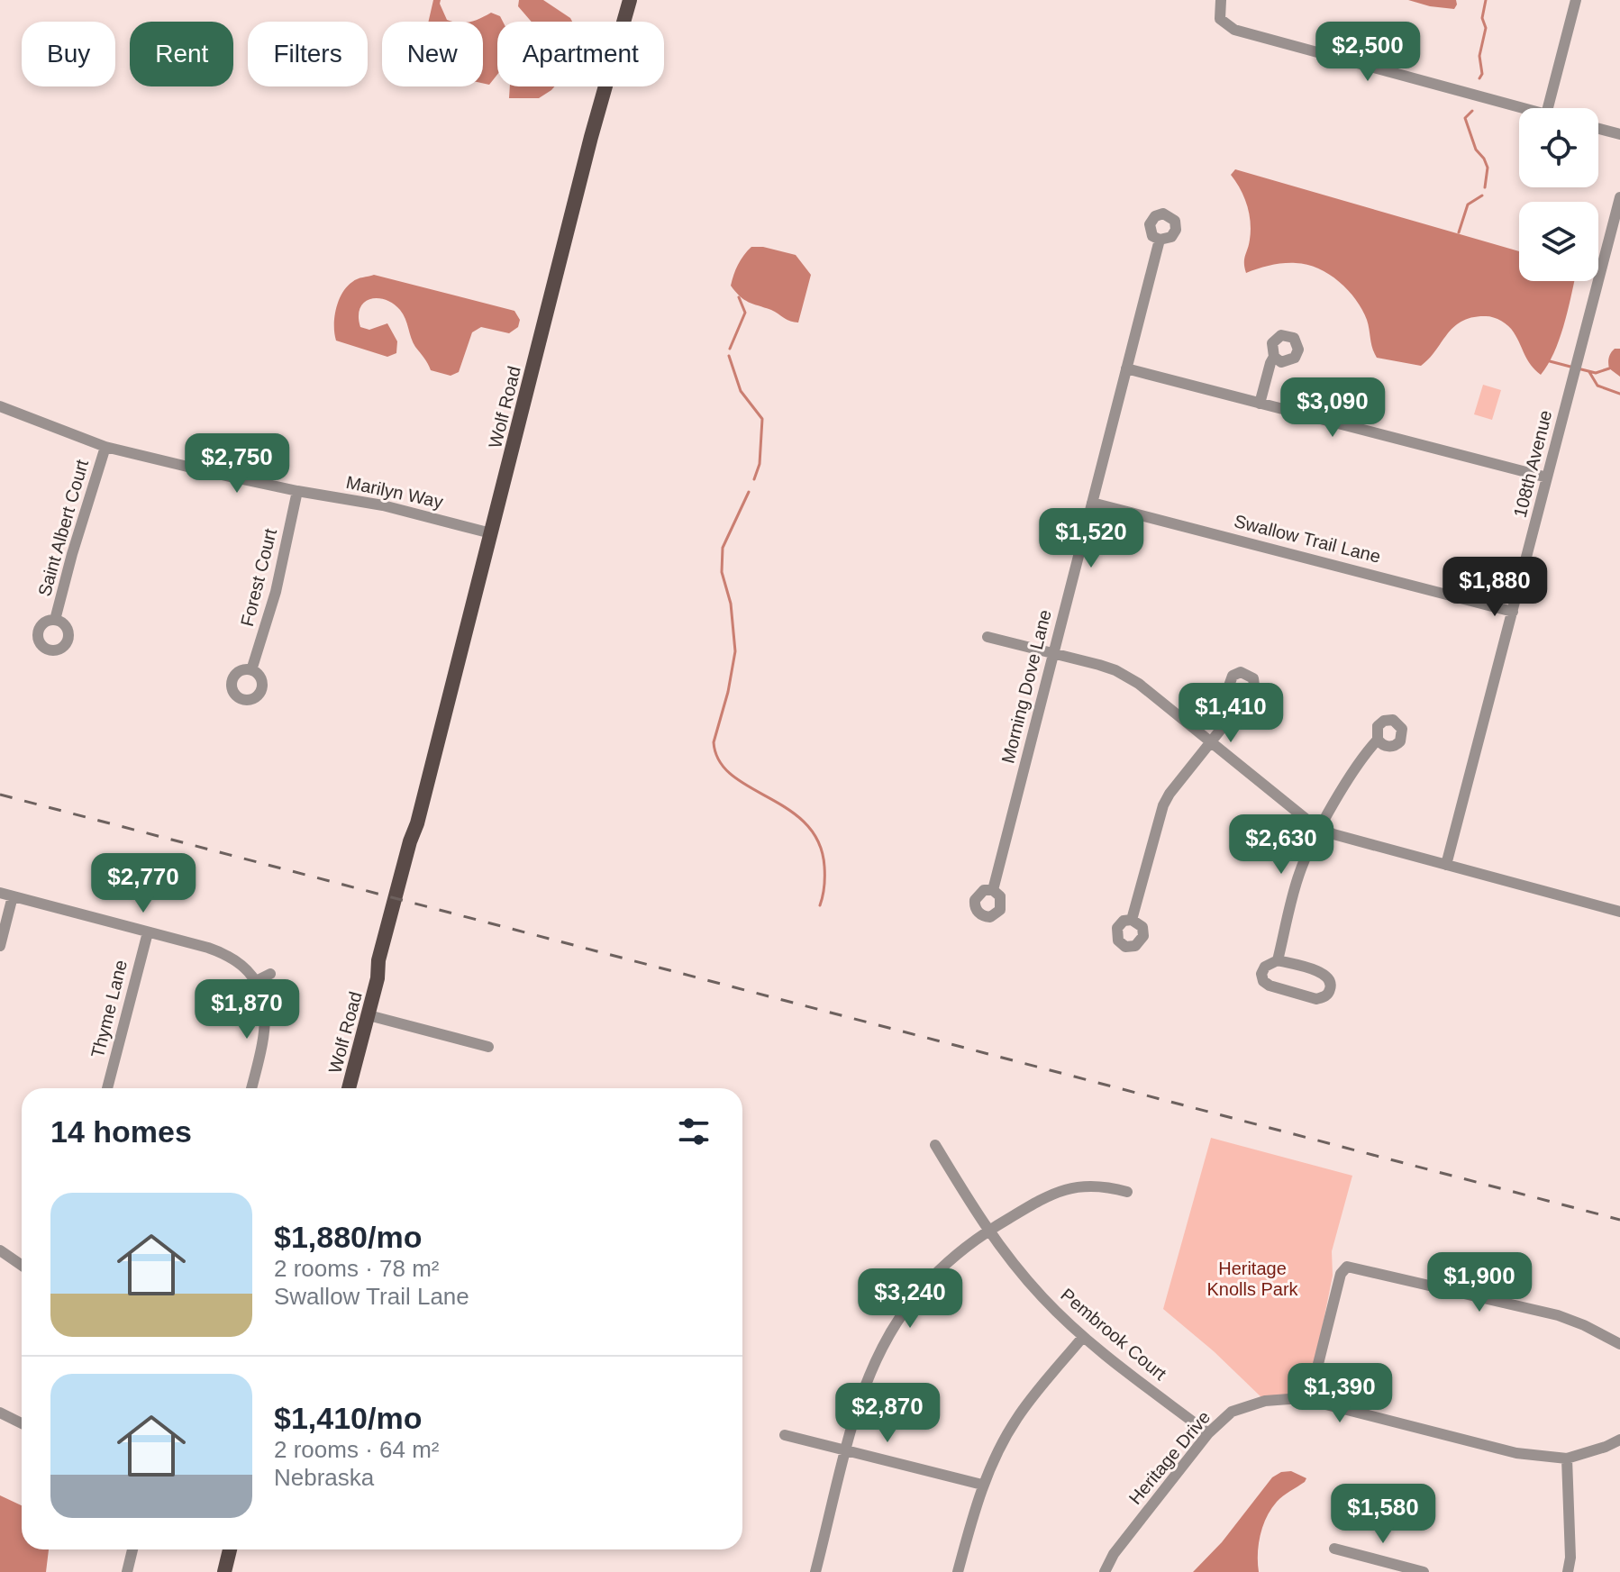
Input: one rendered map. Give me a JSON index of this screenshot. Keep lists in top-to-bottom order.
{
  "streets": {
    "main road": ["Wolf Road"],
    "street": [
      "108th Avenue",
      "Marilyn Way",
      "Saint Albert Court",
      "Swallow Trail Lane",
      "Forest Court",
      "Morning Dove Lane",
      "Thyme Lane",
      "Pembrook Court",
      "Heritage Drive"
    ]
  },
  "crossings": [
    ["Wolf Road", "Marilyn Way"],
    ["108th Avenue", "Swallow Trail Lane"],
    ["Marilyn Way", "Saint Albert Court"],
    ["Marilyn Way", "Forest Court"],
    ["Swallow Trail Lane", "Morning Dove Lane"],
    ["Pembrook Court", "Heritage Drive"]
  ],
  "parks": ["Heritage Knolls Park"],
  "page": {
    "price": [
      "$2,500",
      "$3,090",
      "$2,750",
      "$1,520",
      "$1,880",
      "$1,410",
      "$2,630",
      "$2,770",
      "$1,870",
      "$1,900",
      "$3,240",
      "$1,390",
      "$2,870",
      "$1,580"
    ],
    "chip": [
      "Buy",
      "Rent",
      "Filters",
      "New",
      "Apartment"
    ],
    "heading": "14 homes",
    "list": [
      {
        "name": "$1,880/mo",
        "note": "2 rooms · 78 m² · Swallow Trail Lane"
      },
      {
        "name": "$1,410/mo",
        "note": "2 rooms · 64 m² · Nebraska"
      }
    ]
  }
}
